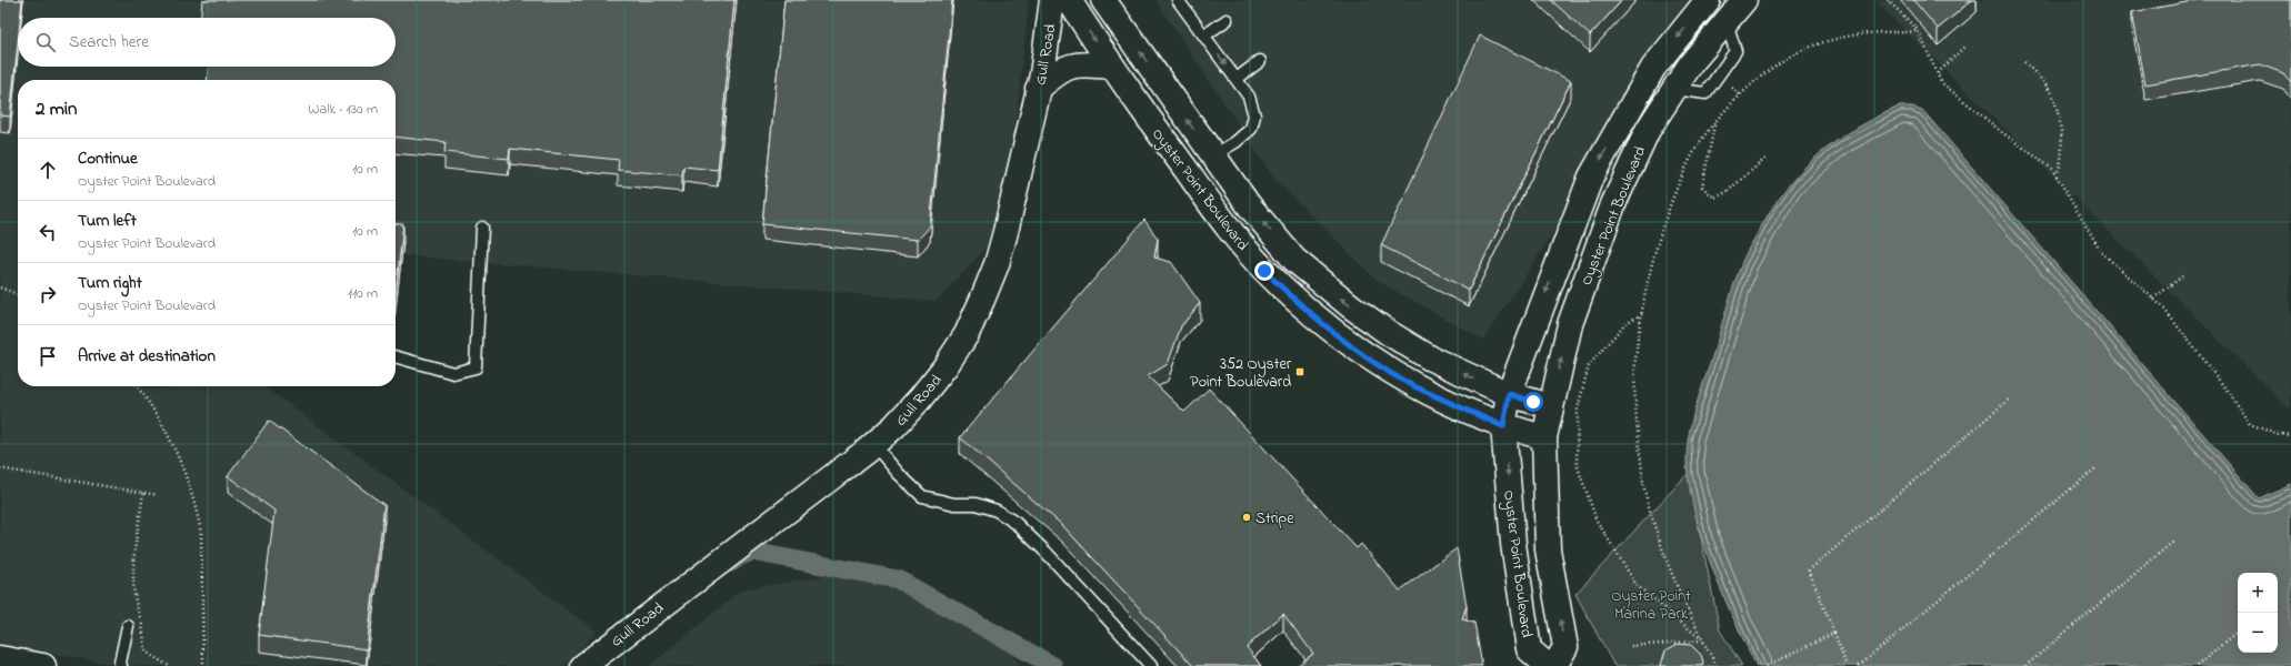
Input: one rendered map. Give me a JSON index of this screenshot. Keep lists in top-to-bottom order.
{
  "streets": {
    "street": ["Gull Road", "Oyster Point Boulevard"]
  },
  "parks": ["Oyster Point Marina Park"],
  "places": {
    "transit": ["352 Oyster Point Boulevard"],
    "other": ["Stripe"]
  },
  "page": {
    "search": "Search here",
    "heading": ["2 min", "Walk · 130 m"],
    "list": [
      ["Continue", "Oyster Point Boulevard", "10 m"],
      ["Turn left", "Oyster Point Boulevard", "10 m"],
      ["Turn right", "Oyster Point Boulevard", "110 m"],
      "Arrive at destination"
    ],
    "map_buttons": ["+", "−"]
  }
}
